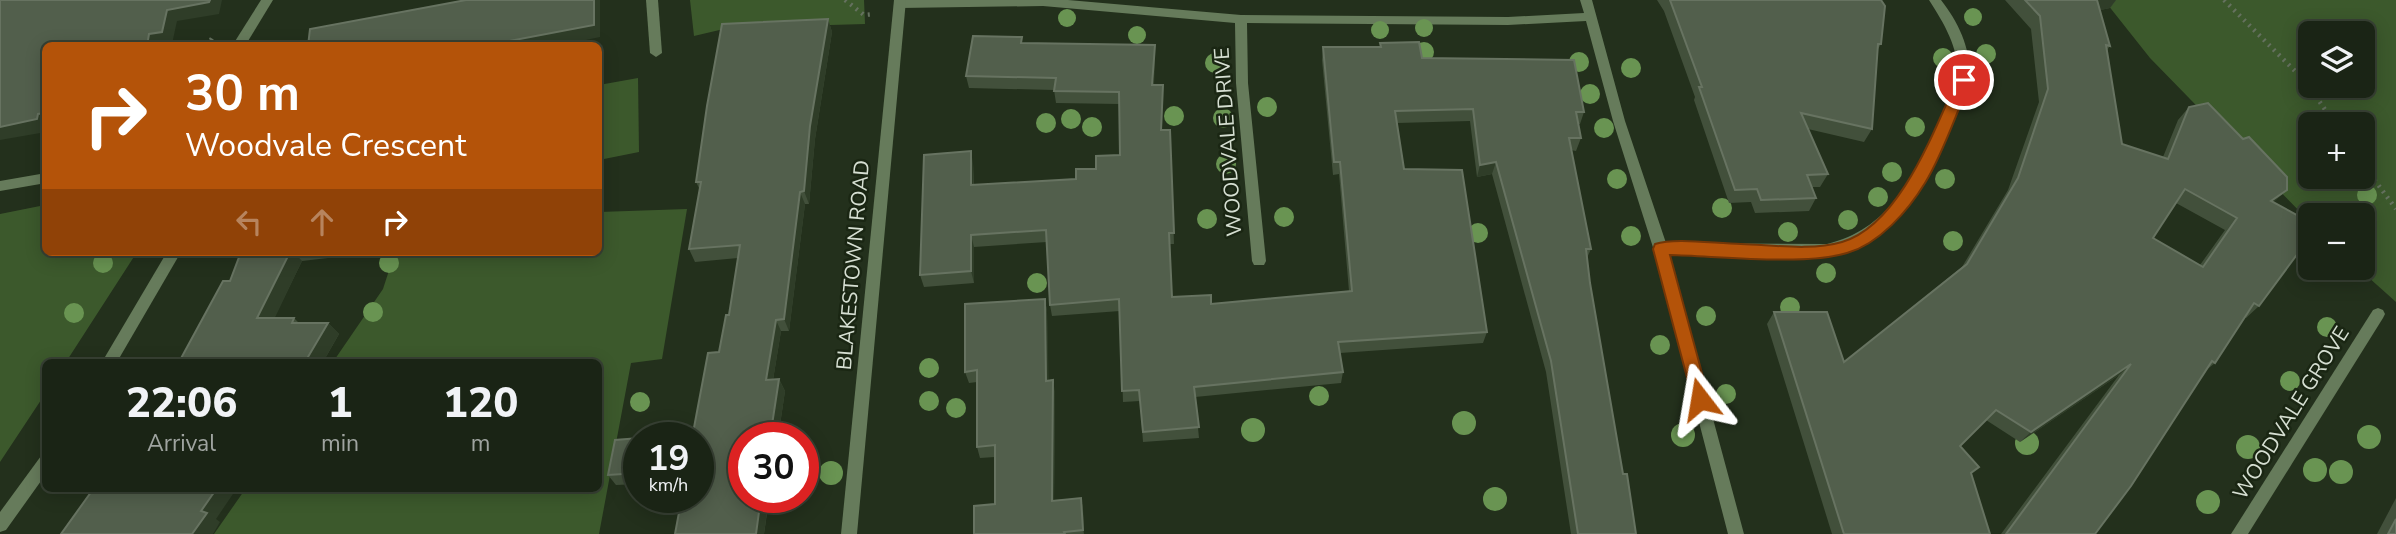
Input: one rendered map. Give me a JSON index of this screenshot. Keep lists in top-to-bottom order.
{
  "streets": {
    "street": ["WOODVALE DRIVE", "BLAKESTOWN ROAD", "WOODVALE GROVE"]
  },
  "crossings": [
    ["WOODVALE DRIVE", "BLAKESTOWN ROAD"]
  ],
  "page": {
    "map_buttons": ["+", "−"],
    "turn": ["30 m", "Woodvale Crescent"],
    "eta": [
      "22:06",
      "Arrival",
      "1",
      "min",
      "120",
      "m"
    ],
    "speed": "19 km/h",
    "limit": "30"
  }
}
